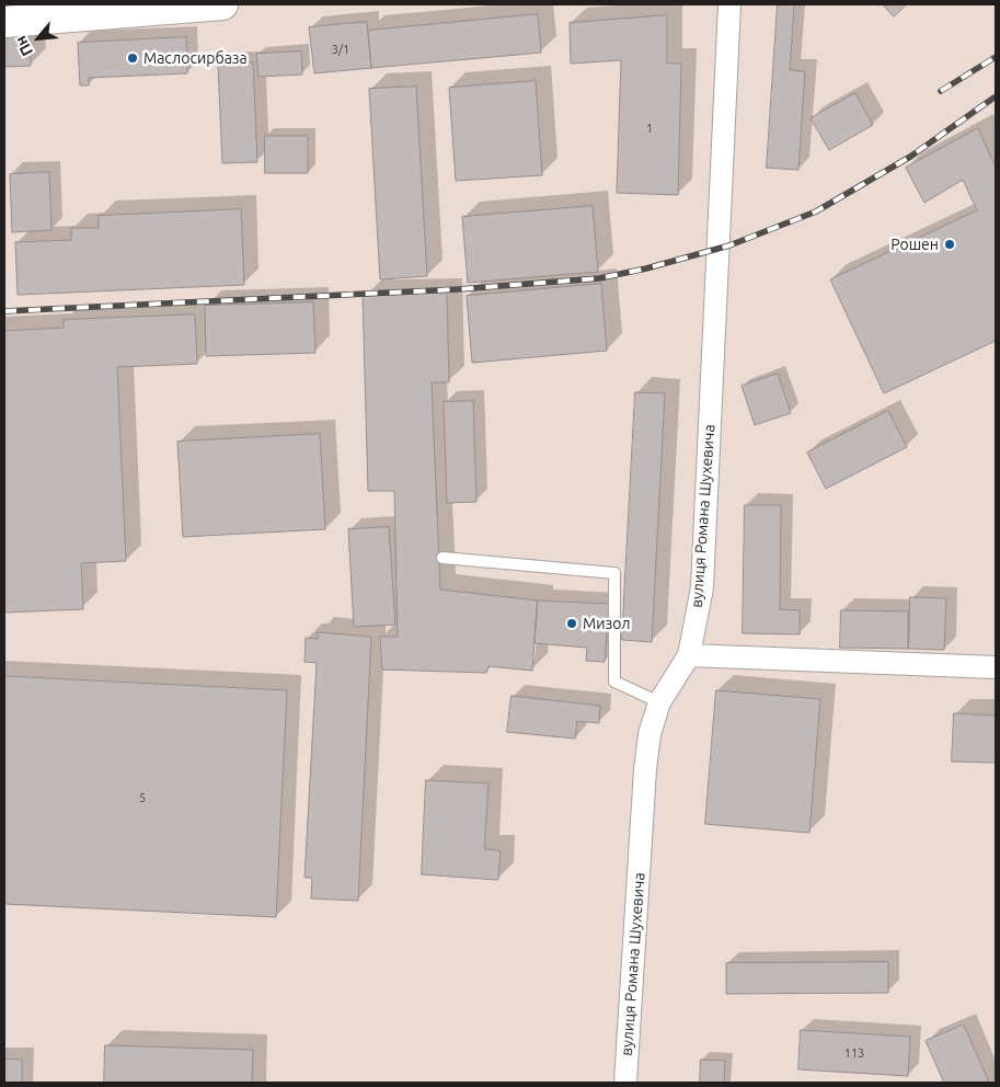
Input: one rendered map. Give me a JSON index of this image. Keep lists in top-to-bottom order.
{
  "streets": {
    "street": ["вулиця Романа Шухевича"]
  },
  "places": ["Маслосирбаза", "Рошен", "Мизол"],
  "house_numbers": [
    "3/1",
    "1",
    "5",
    "113"
  ],
  "north": "bottom left"
}
